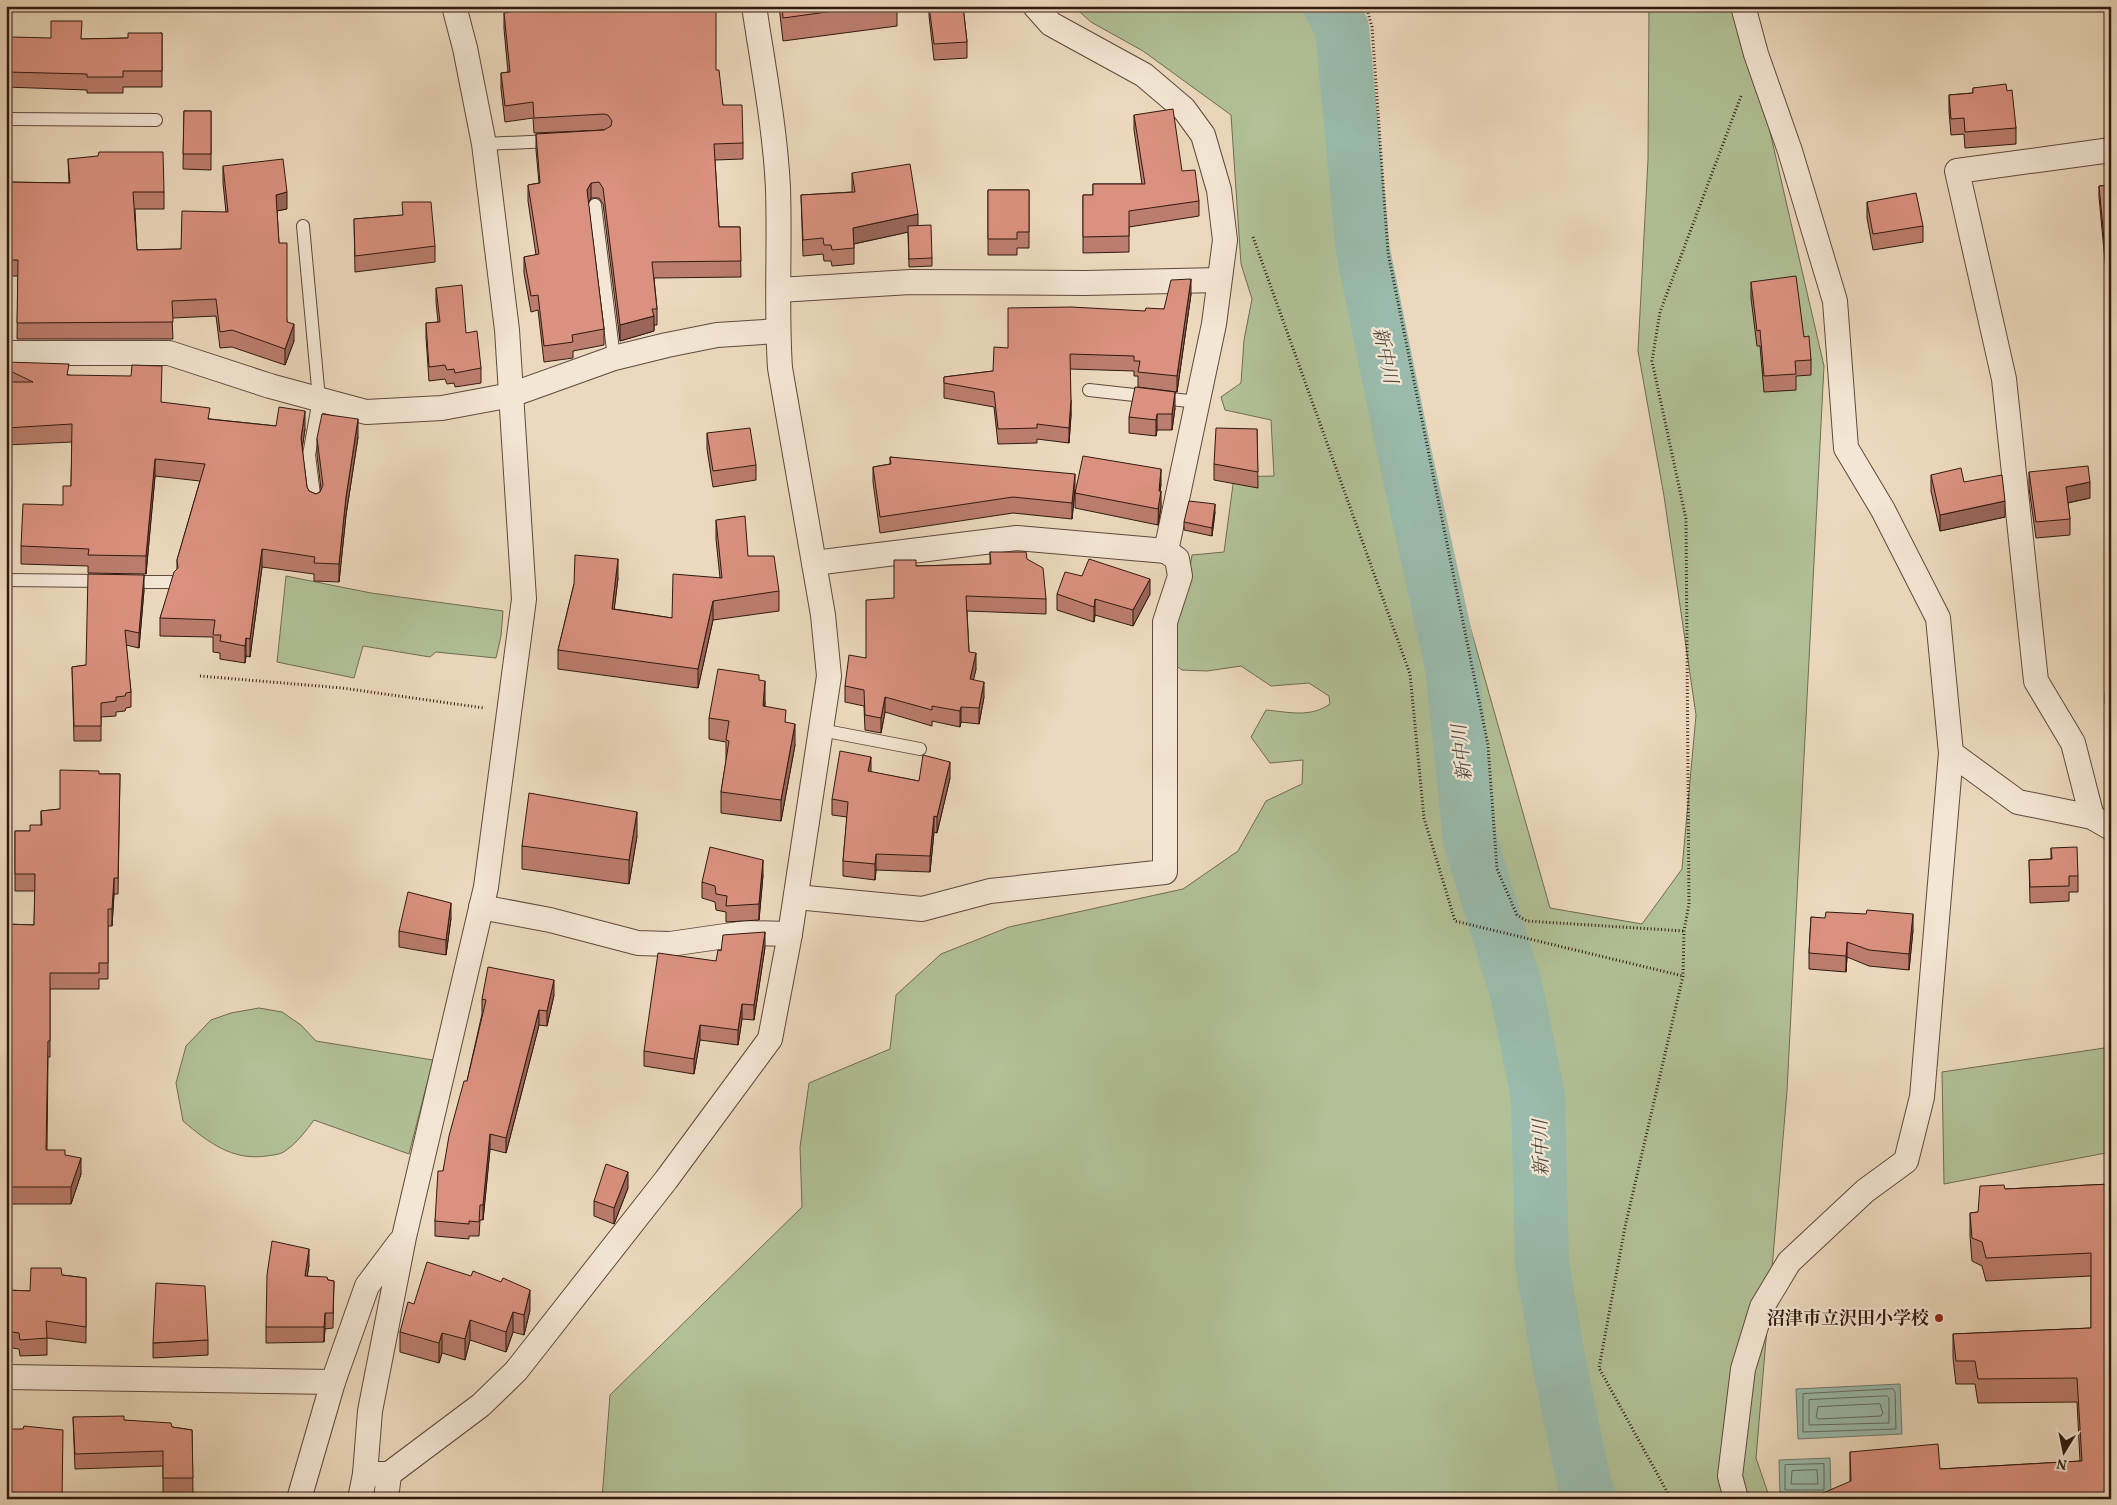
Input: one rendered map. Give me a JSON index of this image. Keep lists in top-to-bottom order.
{
  "water": ["新中川"],
  "places": ["沼津市立沢田小学校"],
  "north": "bottom"
}
